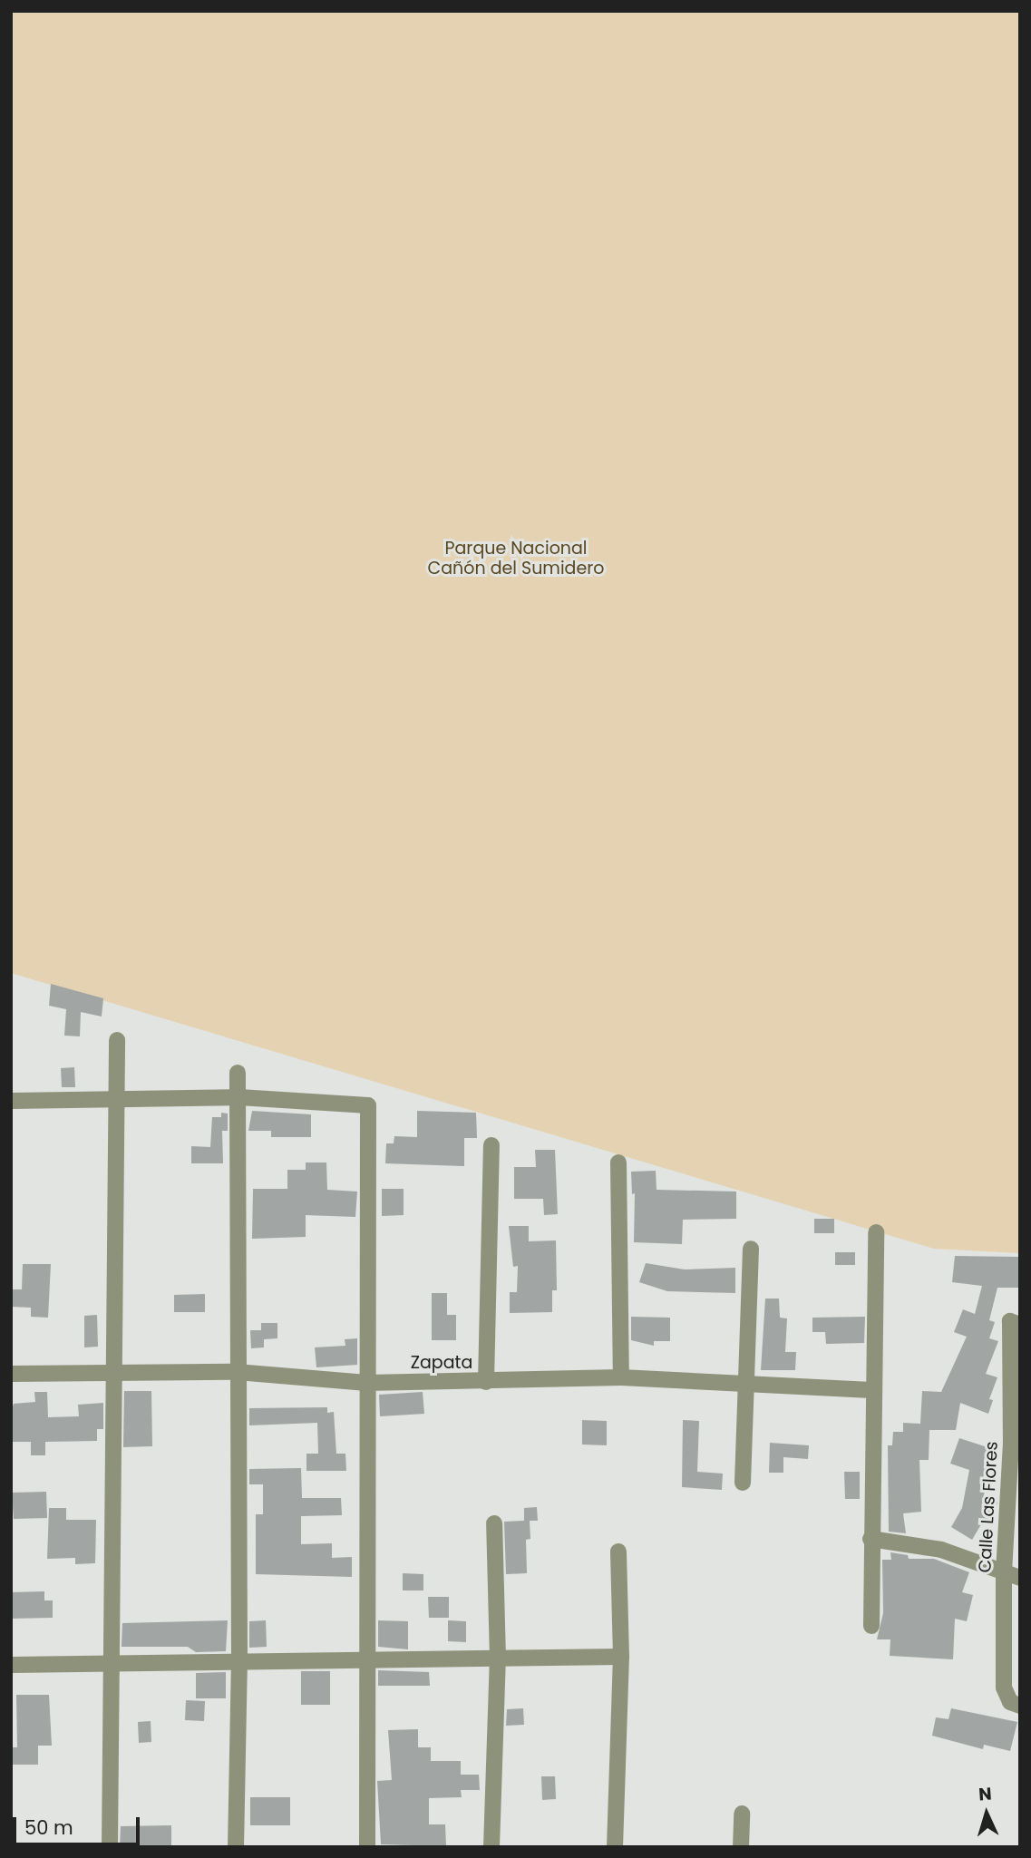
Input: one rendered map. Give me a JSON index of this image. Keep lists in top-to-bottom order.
{
  "streets": {
    "street": ["Zapata", "Calle Las Flores"]
  },
  "parks": ["Parque Nacional Cañón del Sumidero"],
  "scale_bar": "50 m",
  "north": "top"
}
